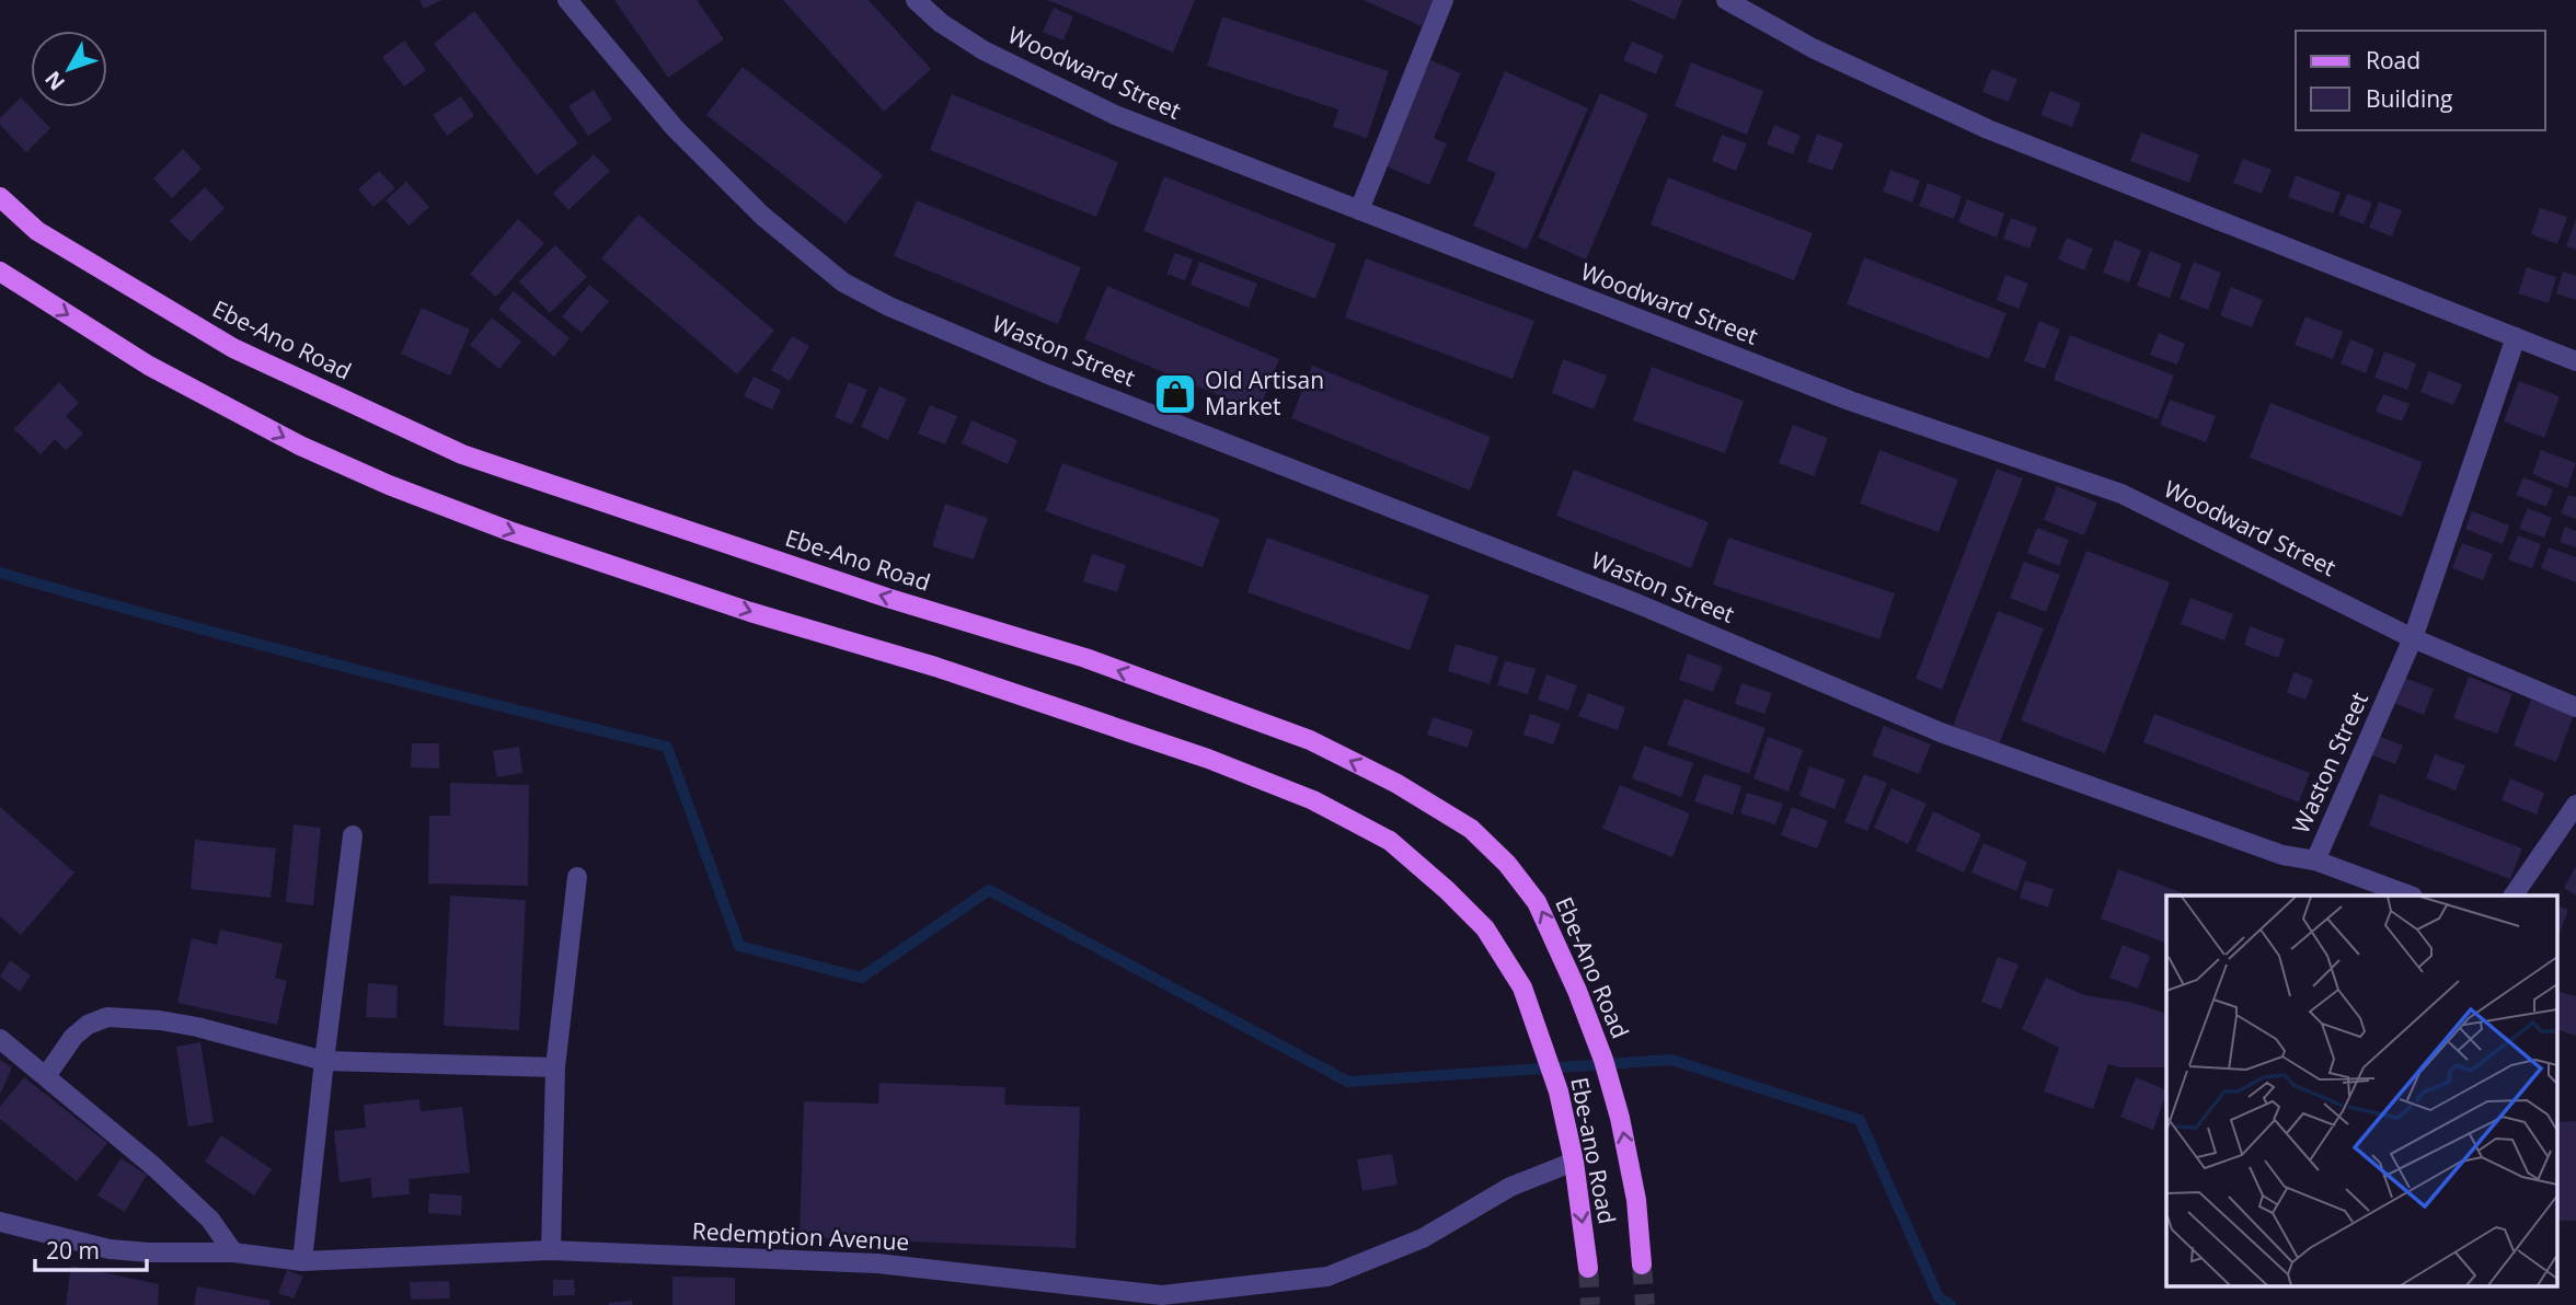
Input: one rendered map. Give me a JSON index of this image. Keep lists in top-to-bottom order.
{
  "streets": {
    "main road": ["Ebe-Ano Road", "Ebe-ano Road"],
    "street": ["Woodward Street", "Waston Street", "Redemption Avenue"]
  },
  "crossings": [
    ["Woodward Street", "Waston Street"],
    ["Ebe-Ano Road", "Ebe-ano Road"],
    ["Ebe-ano Road", "Redemption Avenue"]
  ],
  "one_way": ["Ebe-Ano Road"],
  "places": {
    "shop": ["Old Artisan Market"]
  },
  "legend": ["Road", "Building"],
  "scale_bar": "20 m",
  "north": "bottom left"
}
